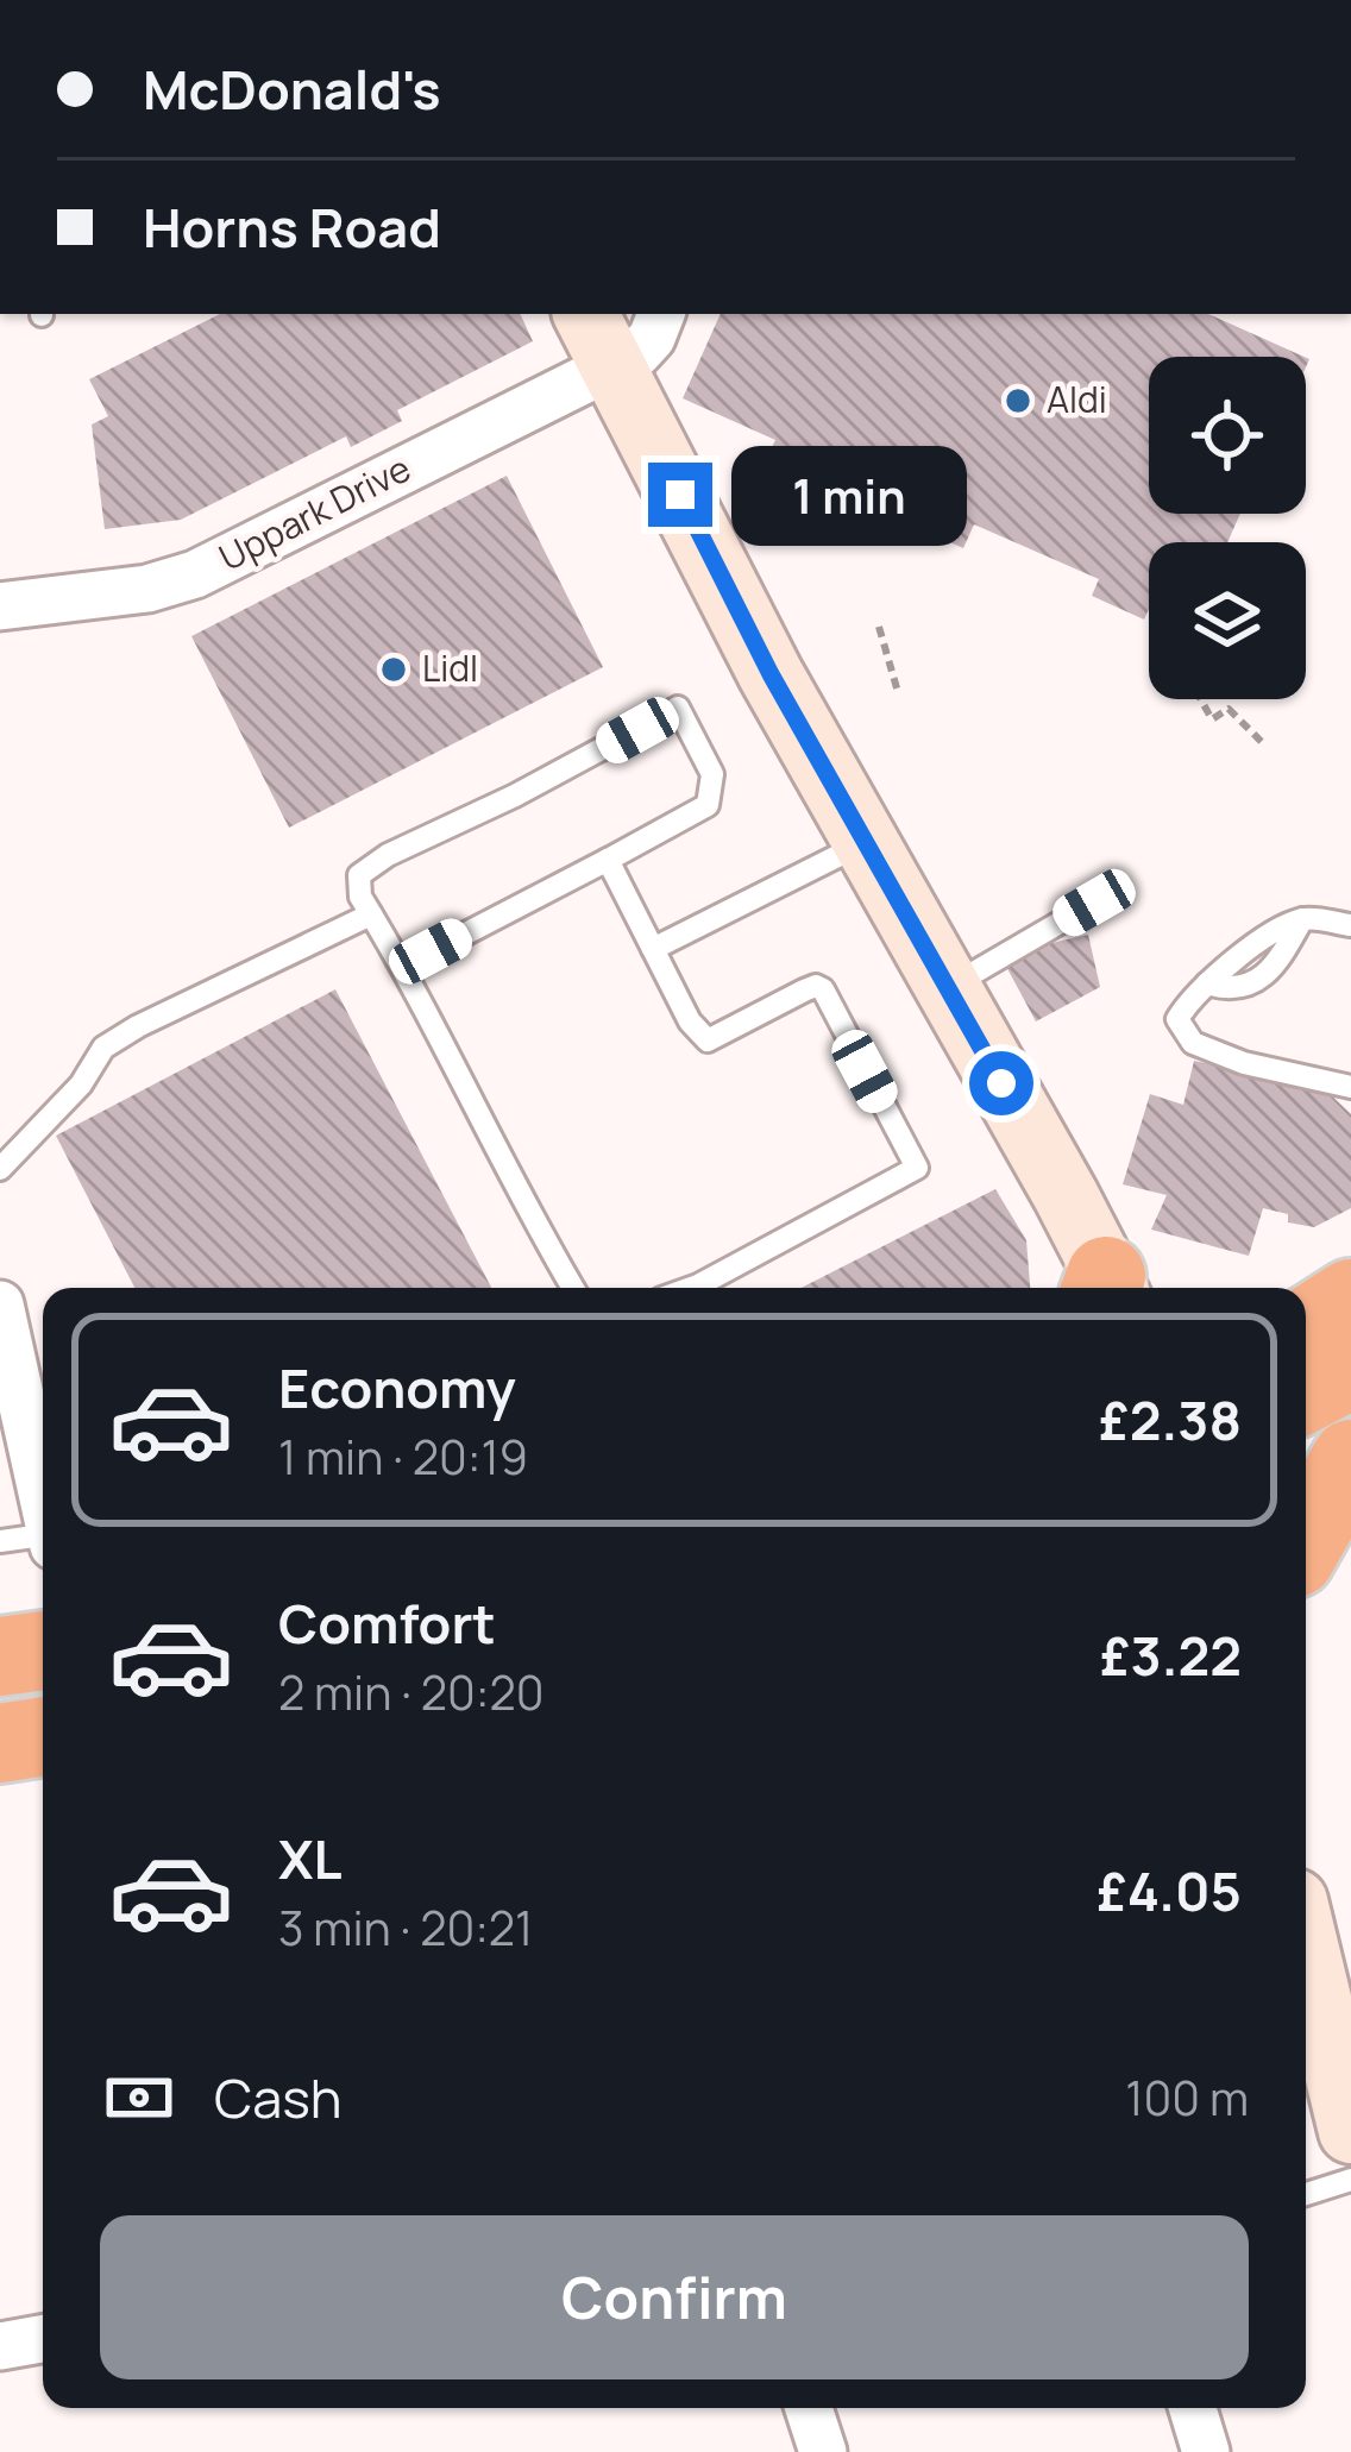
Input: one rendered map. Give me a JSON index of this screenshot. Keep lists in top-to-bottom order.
{
  "streets": {
    "street": ["Uppark Drive"]
  },
  "places": ["Aldi", "Lidl"],
  "page": {
    "banner": ["McDonald's", "Horns Road"],
    "bubble": "1 min",
    "list": [
      {
        "name": "Economy",
        "note": "1 min · 20:19",
        "value": "£2.38"
      },
      {
        "name": "Comfort",
        "note": "2 min · 20:20",
        "value": "£3.22"
      },
      {
        "name": "XL",
        "note": "3 min · 20:21",
        "value": "£4.05"
      }
    ],
    "pay": ["Cash", "100 m"],
    "buttons": "Confirm"
  }
}
